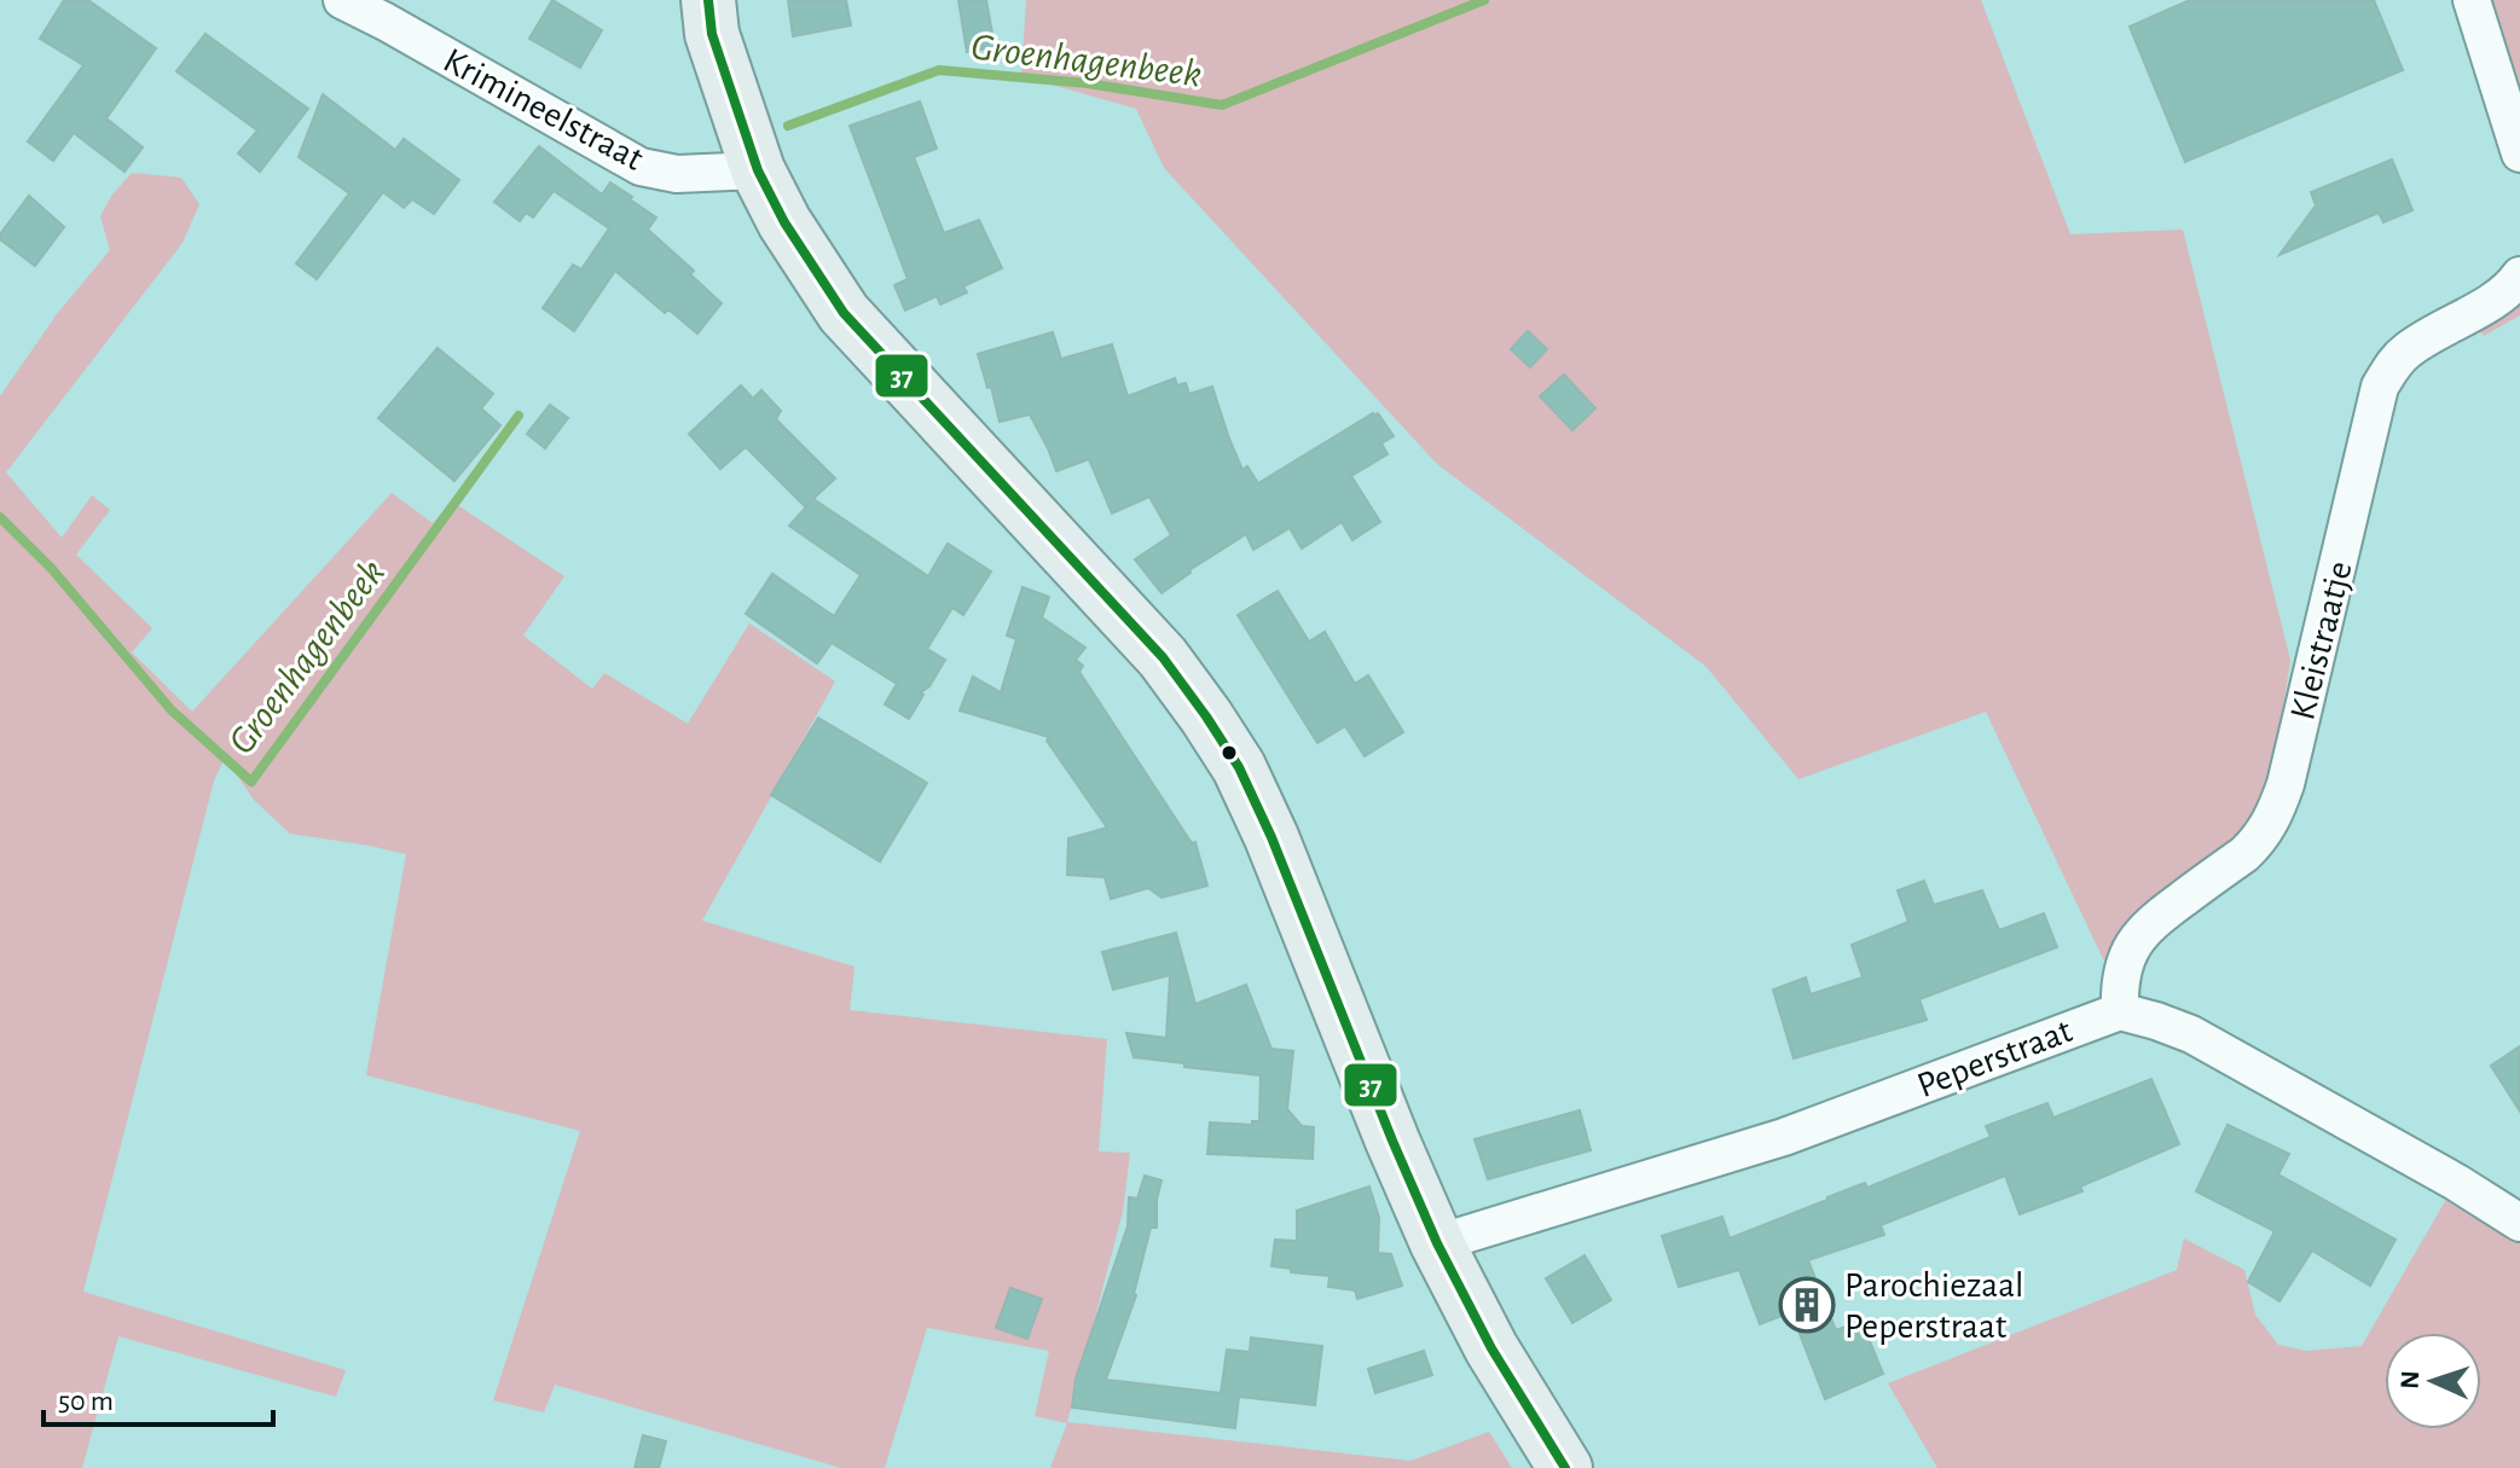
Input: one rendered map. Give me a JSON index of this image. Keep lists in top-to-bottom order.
{
  "streets": {
    "street": ["Krimineelstraat", "Kleistraatje", "Peperstraat"]
  },
  "crossings": [
    ["Kleistraatje", "Peperstraat"]
  ],
  "water": ["Groenhagenbeek"],
  "places": {
    "building": ["Parochiezaal Peperstraat"]
  },
  "lines": ["transit line 37"],
  "scale_bar": "50 m",
  "north": "left"
}
